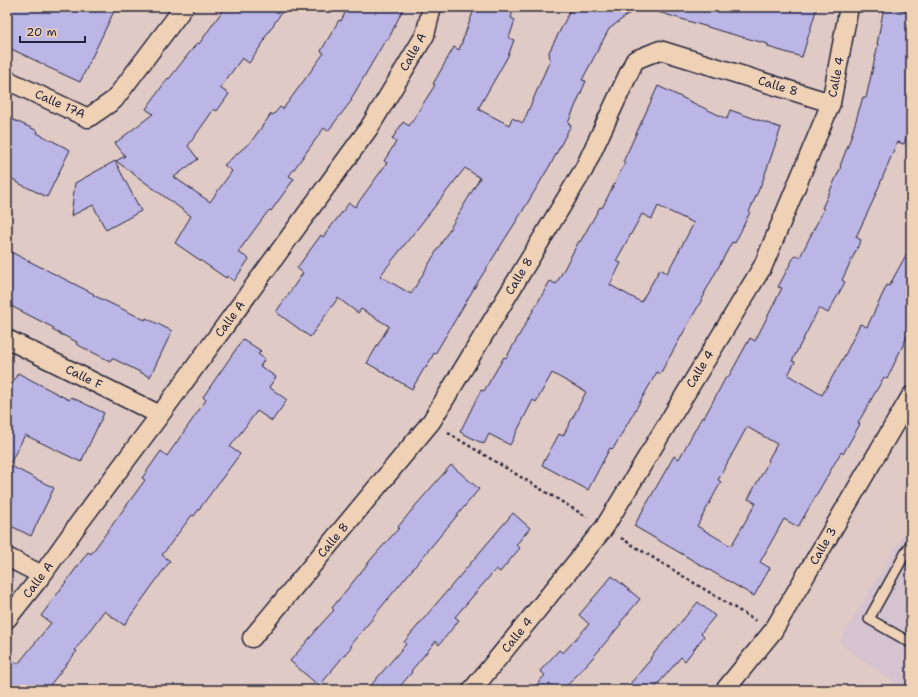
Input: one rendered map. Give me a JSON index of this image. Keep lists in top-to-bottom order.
{
  "streets": {
    "street": [
      "Calle A",
      "Calle 4",
      "Calle 8",
      "Calle 17A",
      "Calle F",
      "Calle 3"
    ]
  },
  "crossings": [
    ["Calle A", "Calle F"],
    ["Calle 4", "Calle 8"]
  ],
  "scale_bar": "20 m"
}
